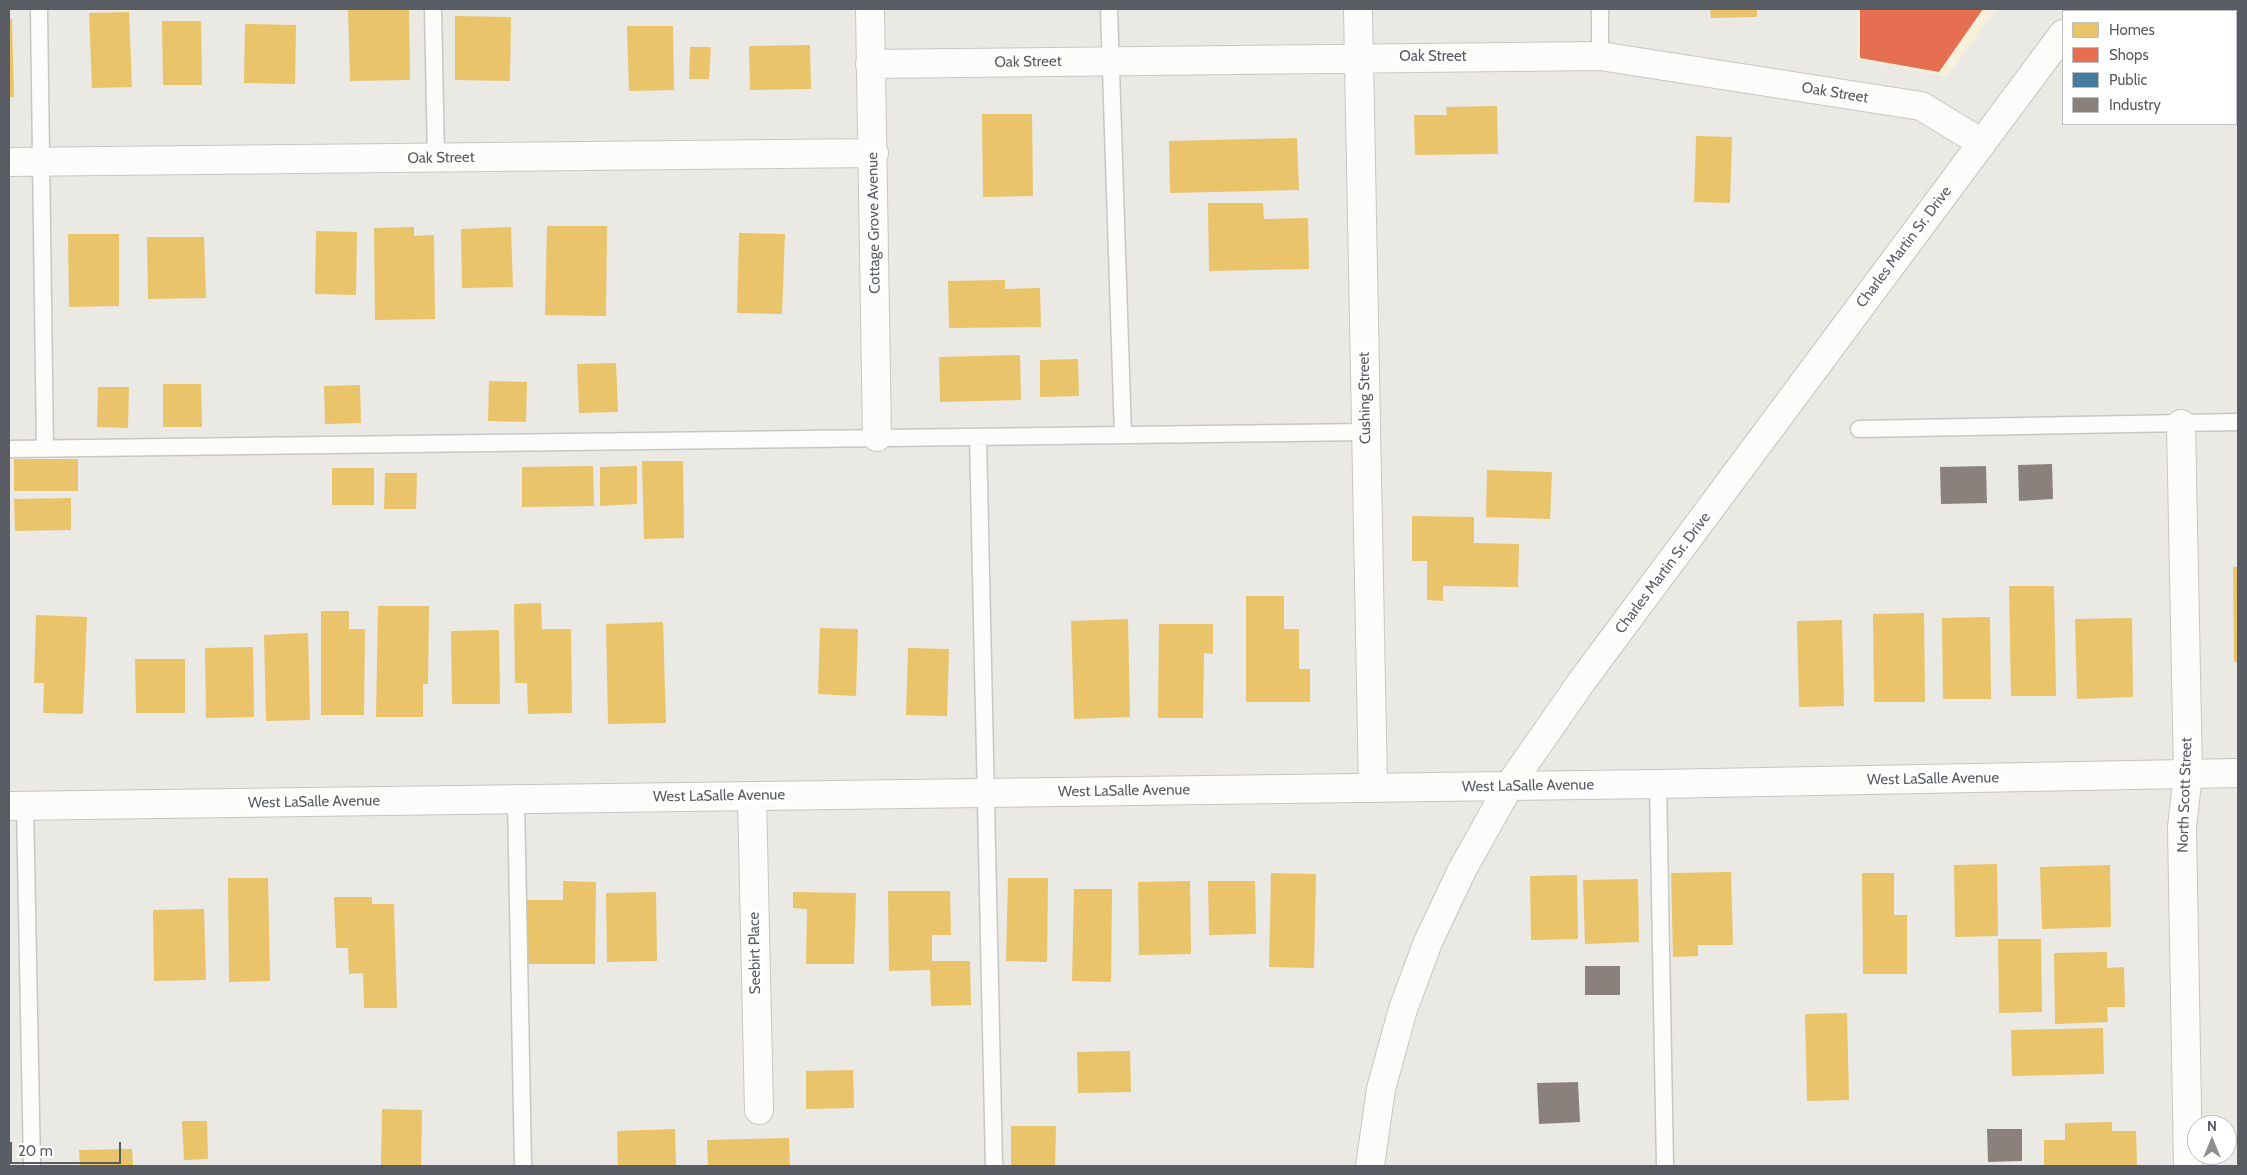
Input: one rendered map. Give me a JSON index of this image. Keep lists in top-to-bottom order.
{
  "streets": {
    "street": [
      "Oak Street",
      "Cottage Grove Avenue",
      "Charles Martin Sr. Drive",
      "Cushing Street",
      "West LaSalle Avenue",
      "North Scott Street",
      "Seebirt Place"
    ]
  },
  "crossings": [
    ["Oak Street", "Cottage Grove Avenue"],
    ["Oak Street", "Charles Martin Sr. Drive"],
    ["Oak Street", "Cushing Street"],
    ["Charles Martin Sr. Drive", "West LaSalle Avenue"],
    ["Cushing Street", "West LaSalle Avenue"],
    ["West LaSalle Avenue", "North Scott Street"],
    ["West LaSalle Avenue", "Seebirt Place"]
  ],
  "legend": [
    "Homes",
    "Shops",
    "Public",
    "Industry"
  ],
  "scale_bar": "20 m",
  "north": "top"
}
